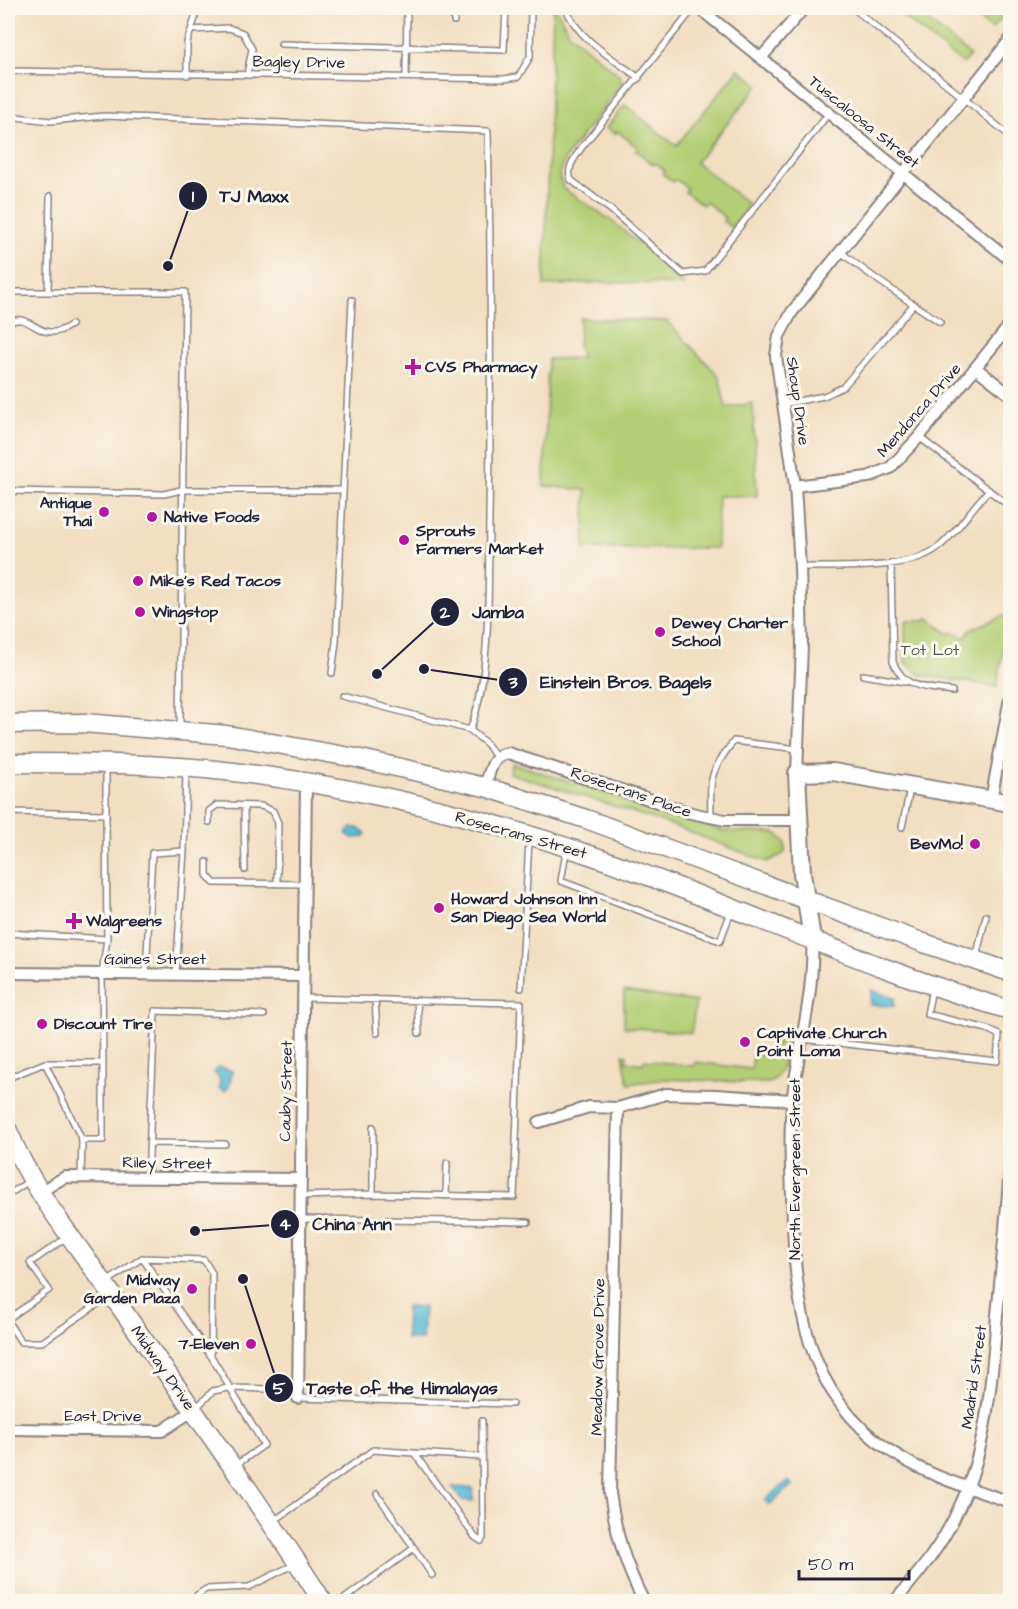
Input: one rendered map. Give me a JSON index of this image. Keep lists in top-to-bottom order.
{
  "streets": {
    "main road": ["Rosecrans Street", "Midway Drive"],
    "street": [
      "Tuscaloosa Street",
      "Shoup Drive",
      "Mendonca Drive",
      "Rosecrans Place",
      "Gaines Street",
      "Cauby Street",
      "Riley Street",
      "North Evergreen Street",
      "Meadow Grove Drive",
      "Madrid Street",
      "East Drive"
    ],
    "lane": ["Bagley Drive"]
  },
  "crossings": [
    ["Tuscaloosa Street", "Shoup Drive"],
    ["Shoup Drive", "Mendonca Drive"],
    ["Shoup Drive", "North Evergreen Street"],
    ["Rosecrans Place", "North Evergreen Street"],
    ["Rosecrans Street", "Cauby Street"],
    ["Rosecrans Street", "North Evergreen Street"],
    ["Gaines Street", "Cauby Street"],
    ["Cauby Street", "Riley Street"],
    ["Riley Street", "Midway Drive"],
    ["North Evergreen Street", "Madrid Street"],
    ["Midway Drive", "East Drive"]
  ],
  "parks": ["Tot Lot"],
  "places": {
    "other": [
      "TJ Maxx",
      "Antique Thai",
      "Native Foods",
      "Sprouts Farmers Market",
      "Mike’s Red Tacos",
      "Wingstop",
      "Dewey Charter School",
      "Einstein Bros. Bagels",
      "Jamba",
      "BevMo!",
      "Howard Johnson Inn San Diego Sea World",
      "Discount Tire",
      "Captivate Church Point Loma",
      "China Ann",
      "Taste of the Himalayas",
      "Midway Garden Plaza",
      "7-Eleven"
    ],
    "health": ["CVS Pharmacy", "Walgreens"]
  },
  "scale_bar": "50 m"
}
